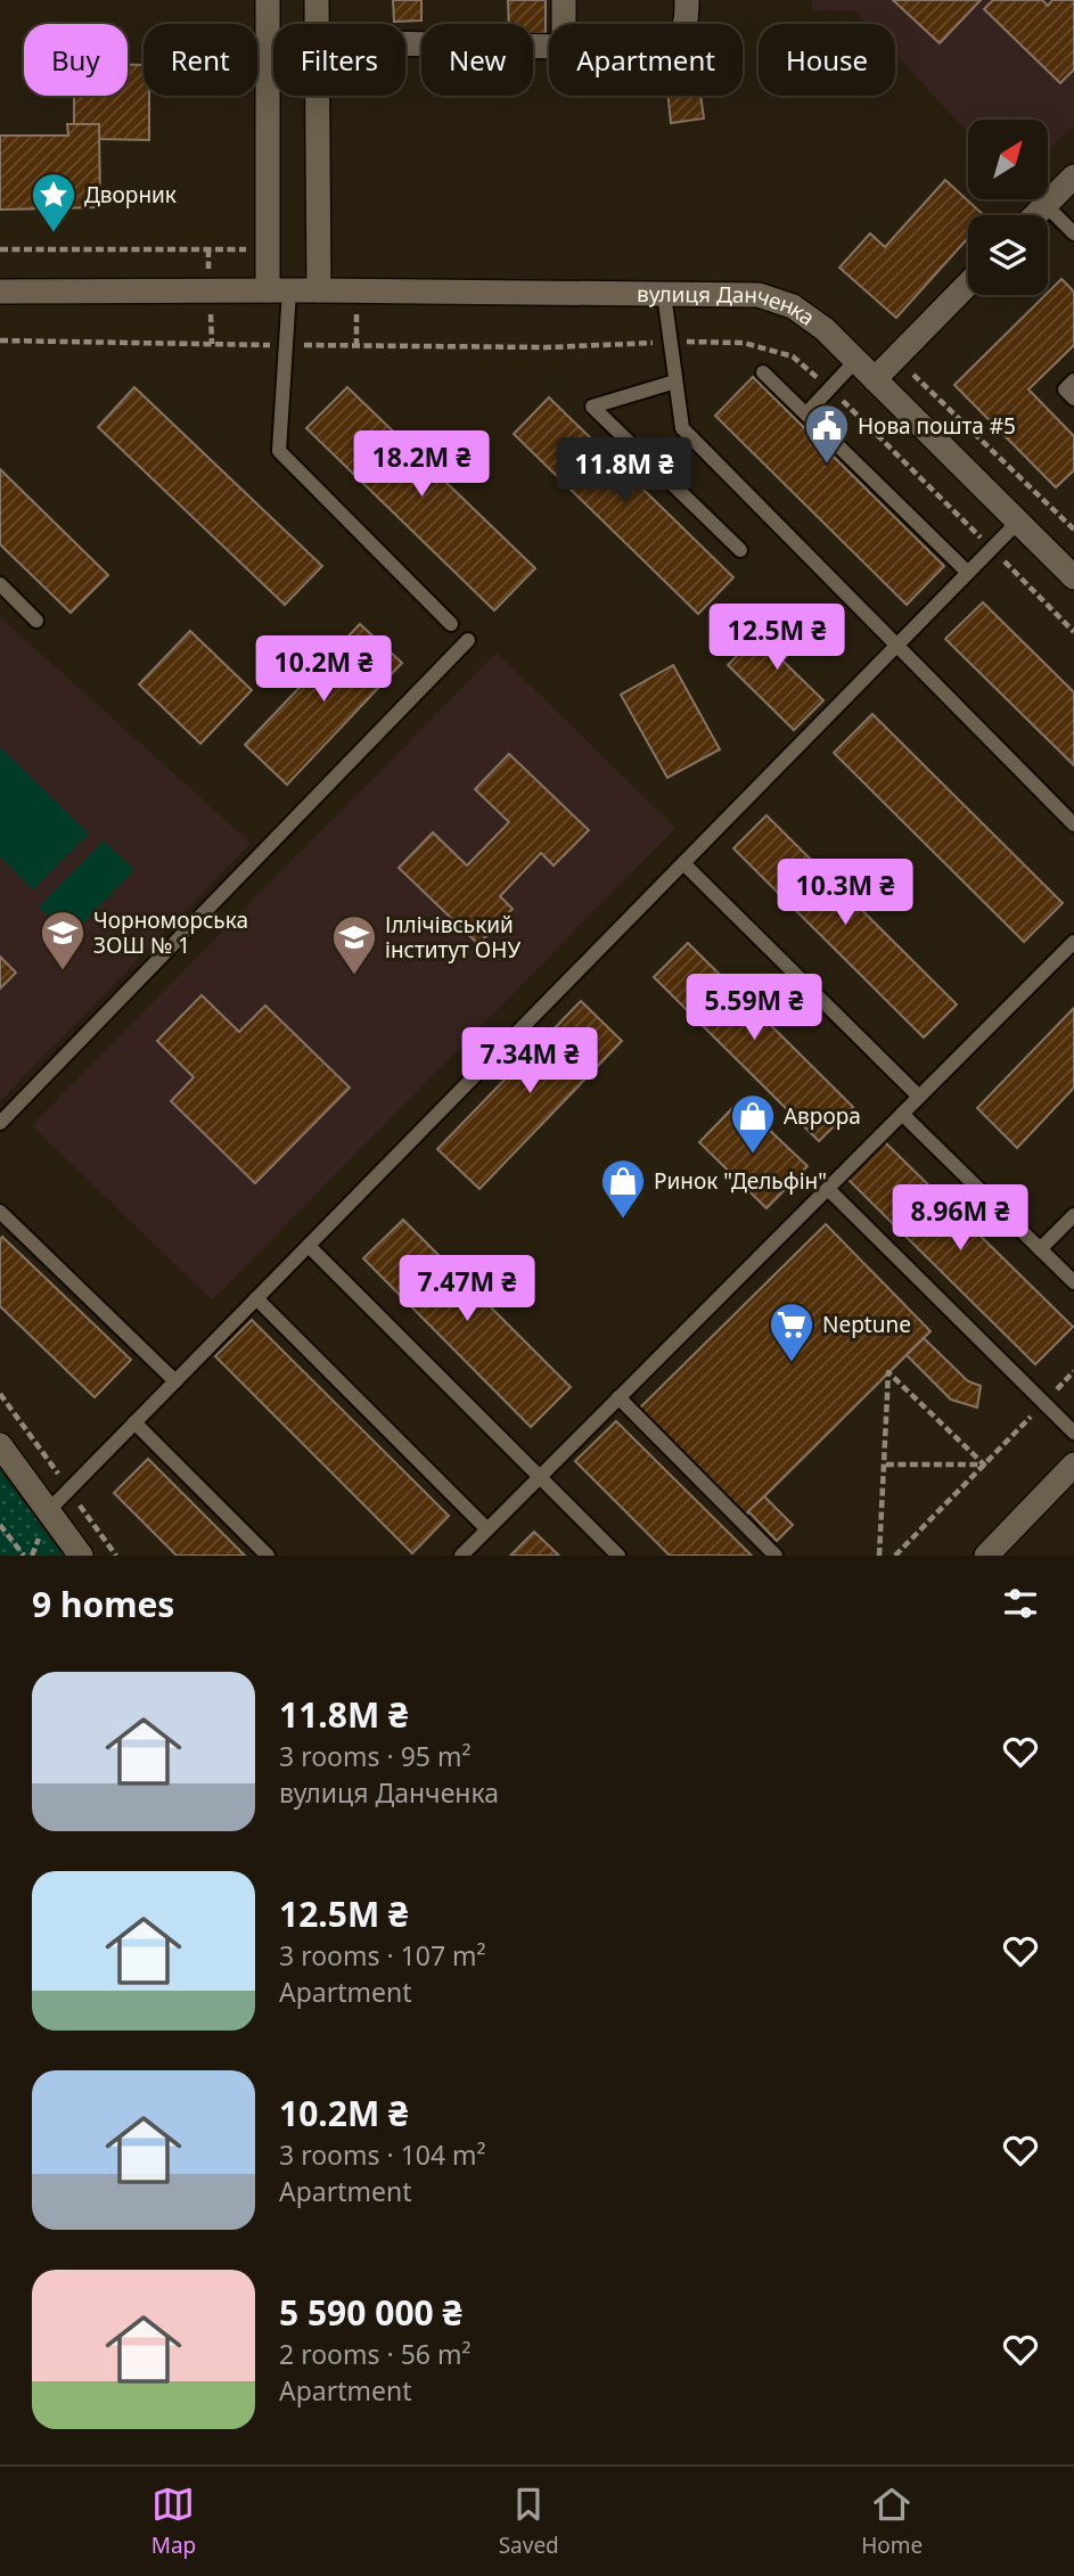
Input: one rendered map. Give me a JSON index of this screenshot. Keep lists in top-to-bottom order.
{
  "streets": {
    "main road": ["вулиця Данченка"]
  },
  "places": {
    "place": ["Дворник"],
    "public building": ["Нова пошта #5"],
    "school or university": ["Чорноморська ЗОШ № 1", "Іллічівський інститут ОНУ"],
    "shop": ["Аврора", "Ринок \"Дельфін\""],
    "supermarket": ["Neptune"]
  },
  "north": "top right",
  "page": {
    "chip": [
      "Buy",
      "Rent",
      "Filters",
      "New",
      "Apartment",
      "House"
    ],
    "price": [
      "18.2M ₴",
      "11.8M ₴",
      "12.5M ₴",
      "10.2M ₴",
      "10.3M ₴",
      "5.59M ₴",
      "7.34M ₴",
      "8.96M ₴",
      "7.47M ₴"
    ],
    "heading": "9 homes",
    "list": [
      {
        "name": "11.8M ₴",
        "note": "3 rooms · 95 m² · вулиця Данченка"
      },
      {
        "name": "12.5M ₴",
        "note": "3 rooms · 107 m² · Apartment"
      },
      {
        "name": "10.2M ₴",
        "note": "3 rooms · 104 m² · Apartment"
      },
      {
        "name": "5 590 000 ₴",
        "note": "2 rooms · 56 m² · Apartment"
      }
    ],
    "tabs": ["Map", "Saved", "Home"]
  }
}
